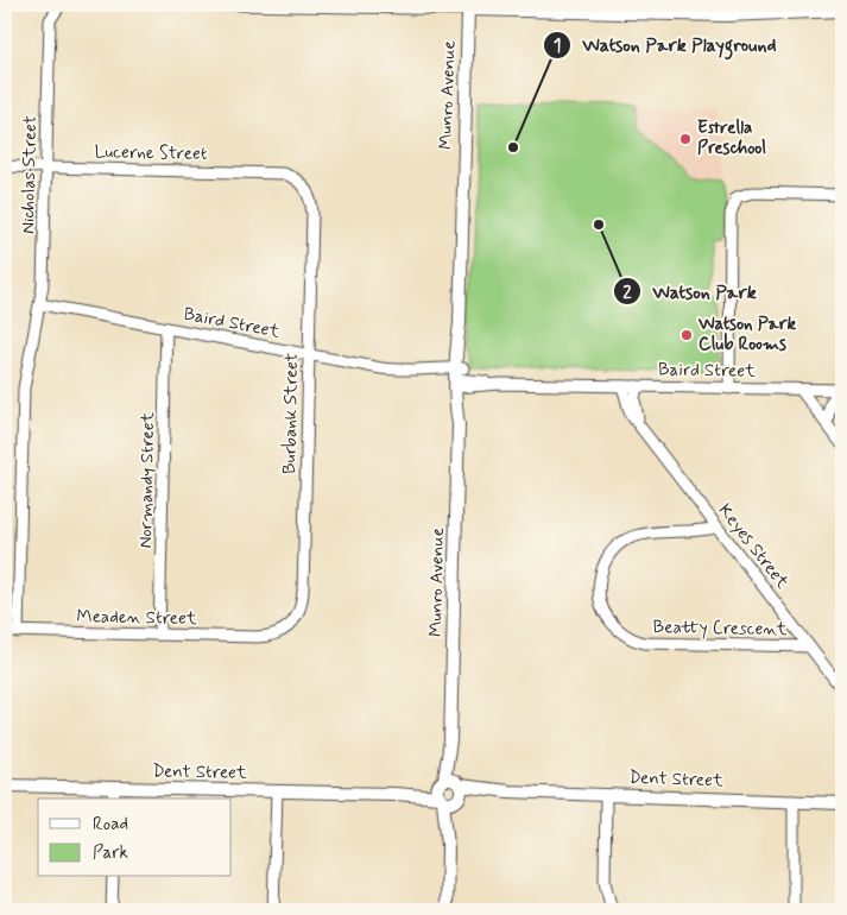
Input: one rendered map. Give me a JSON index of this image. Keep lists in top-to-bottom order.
{
  "streets": {
    "street": [
      "Munro Avenue",
      "Lucerne Street",
      "Nicholas Street",
      "Baird Street",
      "Burbank Street",
      "Normandy Street",
      "Keyes Street",
      "Meaden Street",
      "Beatty Crescent",
      "Dent Street"
    ]
  },
  "crossings": [
    ["Munro Avenue", "Baird Street"],
    ["Munro Avenue", "Dent Street"],
    ["Lucerne Street", "Nicholas Street"],
    ["Lucerne Street", "Burbank Street"],
    ["Nicholas Street", "Baird Street"],
    ["Nicholas Street", "Meaden Street"],
    ["Baird Street", "Burbank Street"],
    ["Baird Street", "Normandy Street"],
    ["Baird Street", "Keyes Street"],
    ["Burbank Street", "Meaden Street"],
    ["Normandy Street", "Meaden Street"],
    ["Keyes Street", "Beatty Crescent"]
  ],
  "places": [
    "Estrella Preschool",
    "Watson Park Playground",
    "Watson Park",
    "Watson Park Club Rooms"
  ],
  "legend": ["Road", "Park"]
}
